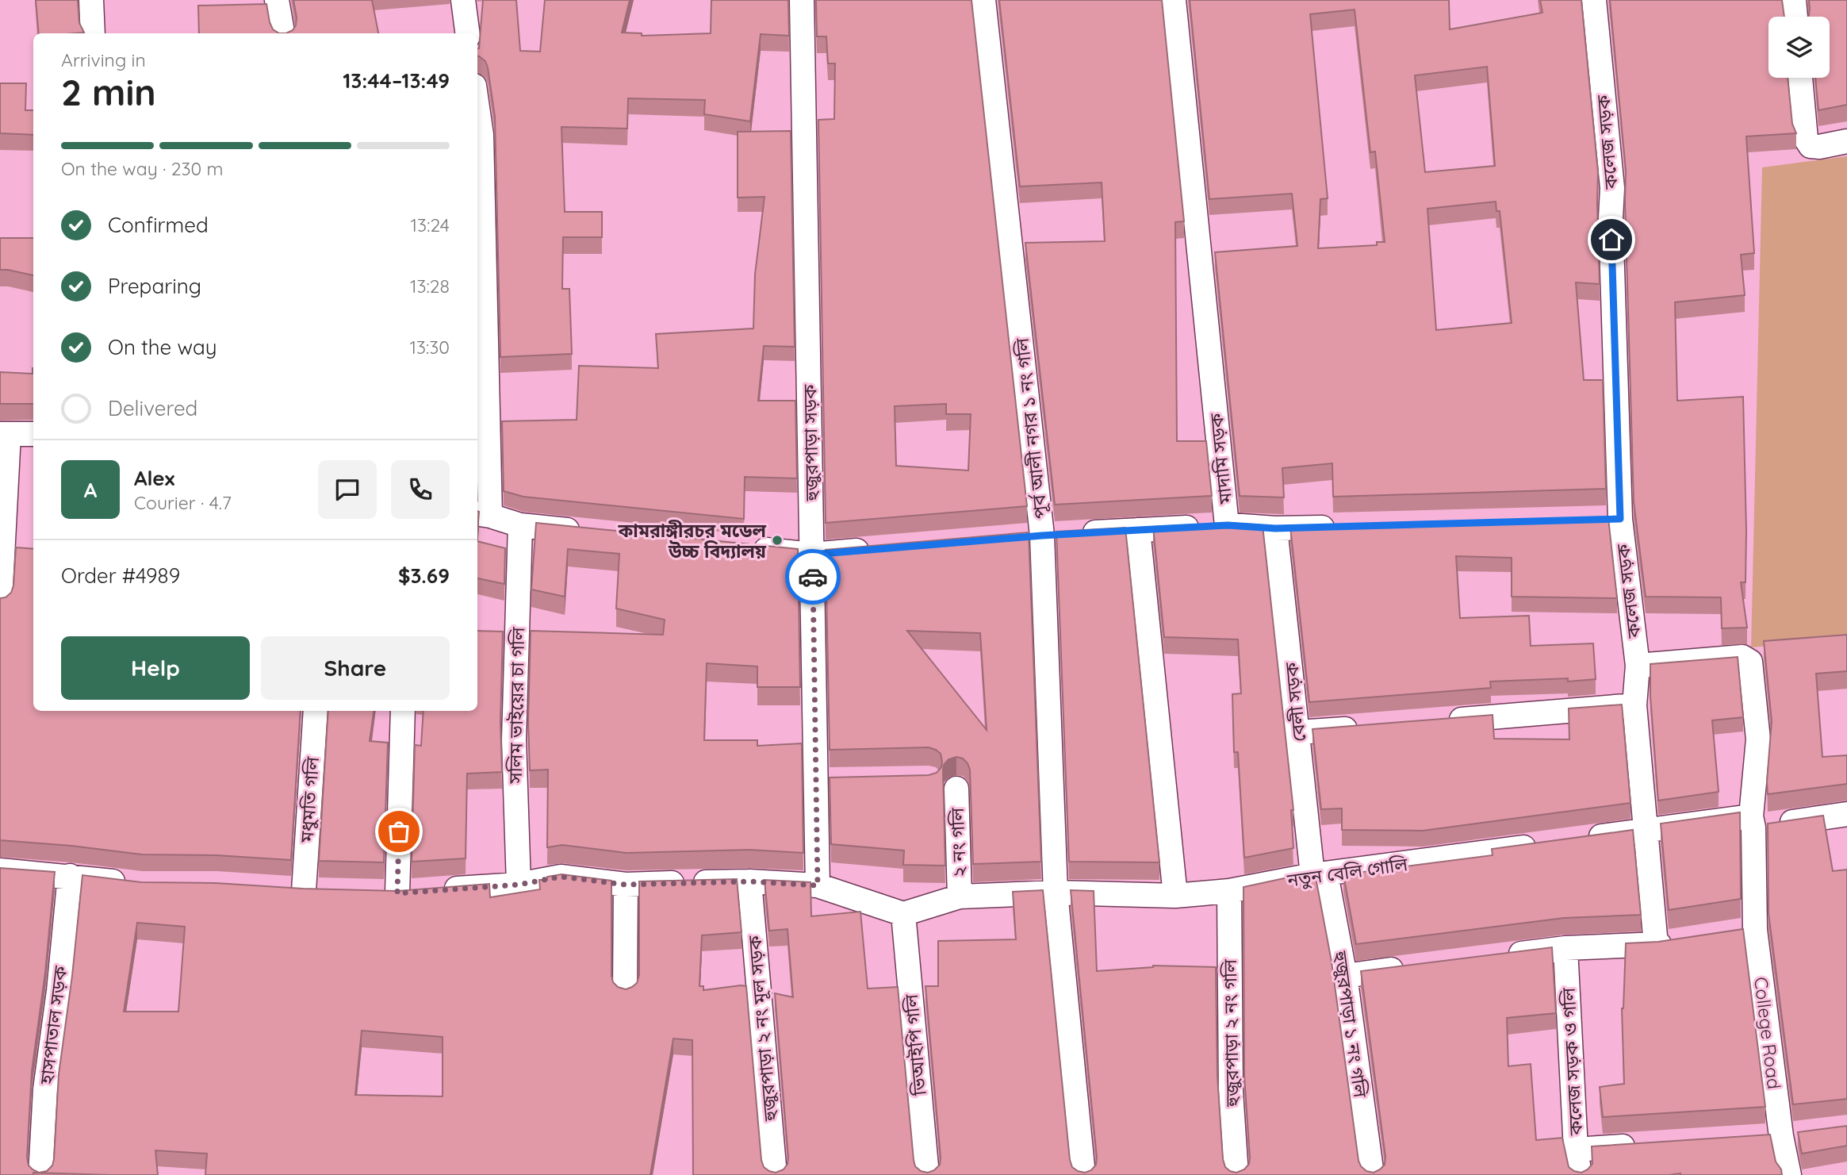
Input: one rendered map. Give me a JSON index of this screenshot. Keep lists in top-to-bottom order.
{
  "streets": {
    "street": [
      "কলেজ সড়ক",
      "পূর্ব আলী নগর ১ নং গলি",
      "হুজুরপাড়া সড়ক",
      "মাদামি সড়ক",
      "বেলী সড়ক",
      "সলিম ভাইয়ের চা গলি",
      "মধুমতি গলি",
      "২ নং গলি",
      "নতুন বেলি গোলি",
      "হুজুরপাড়া ১ নং গলি",
      "হাসপাতাল সড়ক",
      "হুজুরপাড়া ২ নং মূল সড়ক",
      "হুজুরপাড়া ২ নং গলি",
      "College Road",
      "ভিআইপি গলি",
      "কলেজ সড়ক ও গলি"
    ]
  },
  "crossings": [
    ["পূর্ব আলী নগর ১ নং গলি", "নতুন বেলি গোলি"],
    ["মাদামি সড়ক", "বেলী সড়ক"],
    ["বেলী সড়ক", "নতুন বেলি গোলি"],
    ["বেলী সড়ক", "হুজুরপাড়া ১ নং গলি"],
    ["২ নং গলি", "নতুন বেলি গোলি"],
    ["নতুন বেলি গোলি", "হুজুরপাড়া ১ নং গলি"],
    ["নতুন বেলি গোলি", "হুজুরপাড়া ২ নং গলি"],
    ["নতুন বেলি গোলি", "ভিআইপি গলি"]
  ],
  "places": ["কামরাঙ্গীরচর মডেল উচ্চ বিদ্যালয়"],
  "page": {
    "heading": ["2 min", "Arriving in", "13:44–13:49"],
    "panel": [
      "Alex",
      "Courier · 4.7",
      "Order #4989",
      "$3.69"
    ],
    "bar": "On the way · 230 m",
    "list": [
      ["Confirmed", "13:24"],
      ["Preparing", "13:28"],
      ["On the way", "13:30"],
      "Delivered"
    ],
    "round": "A",
    "buttons": ["Help", "Share"]
  }
}
